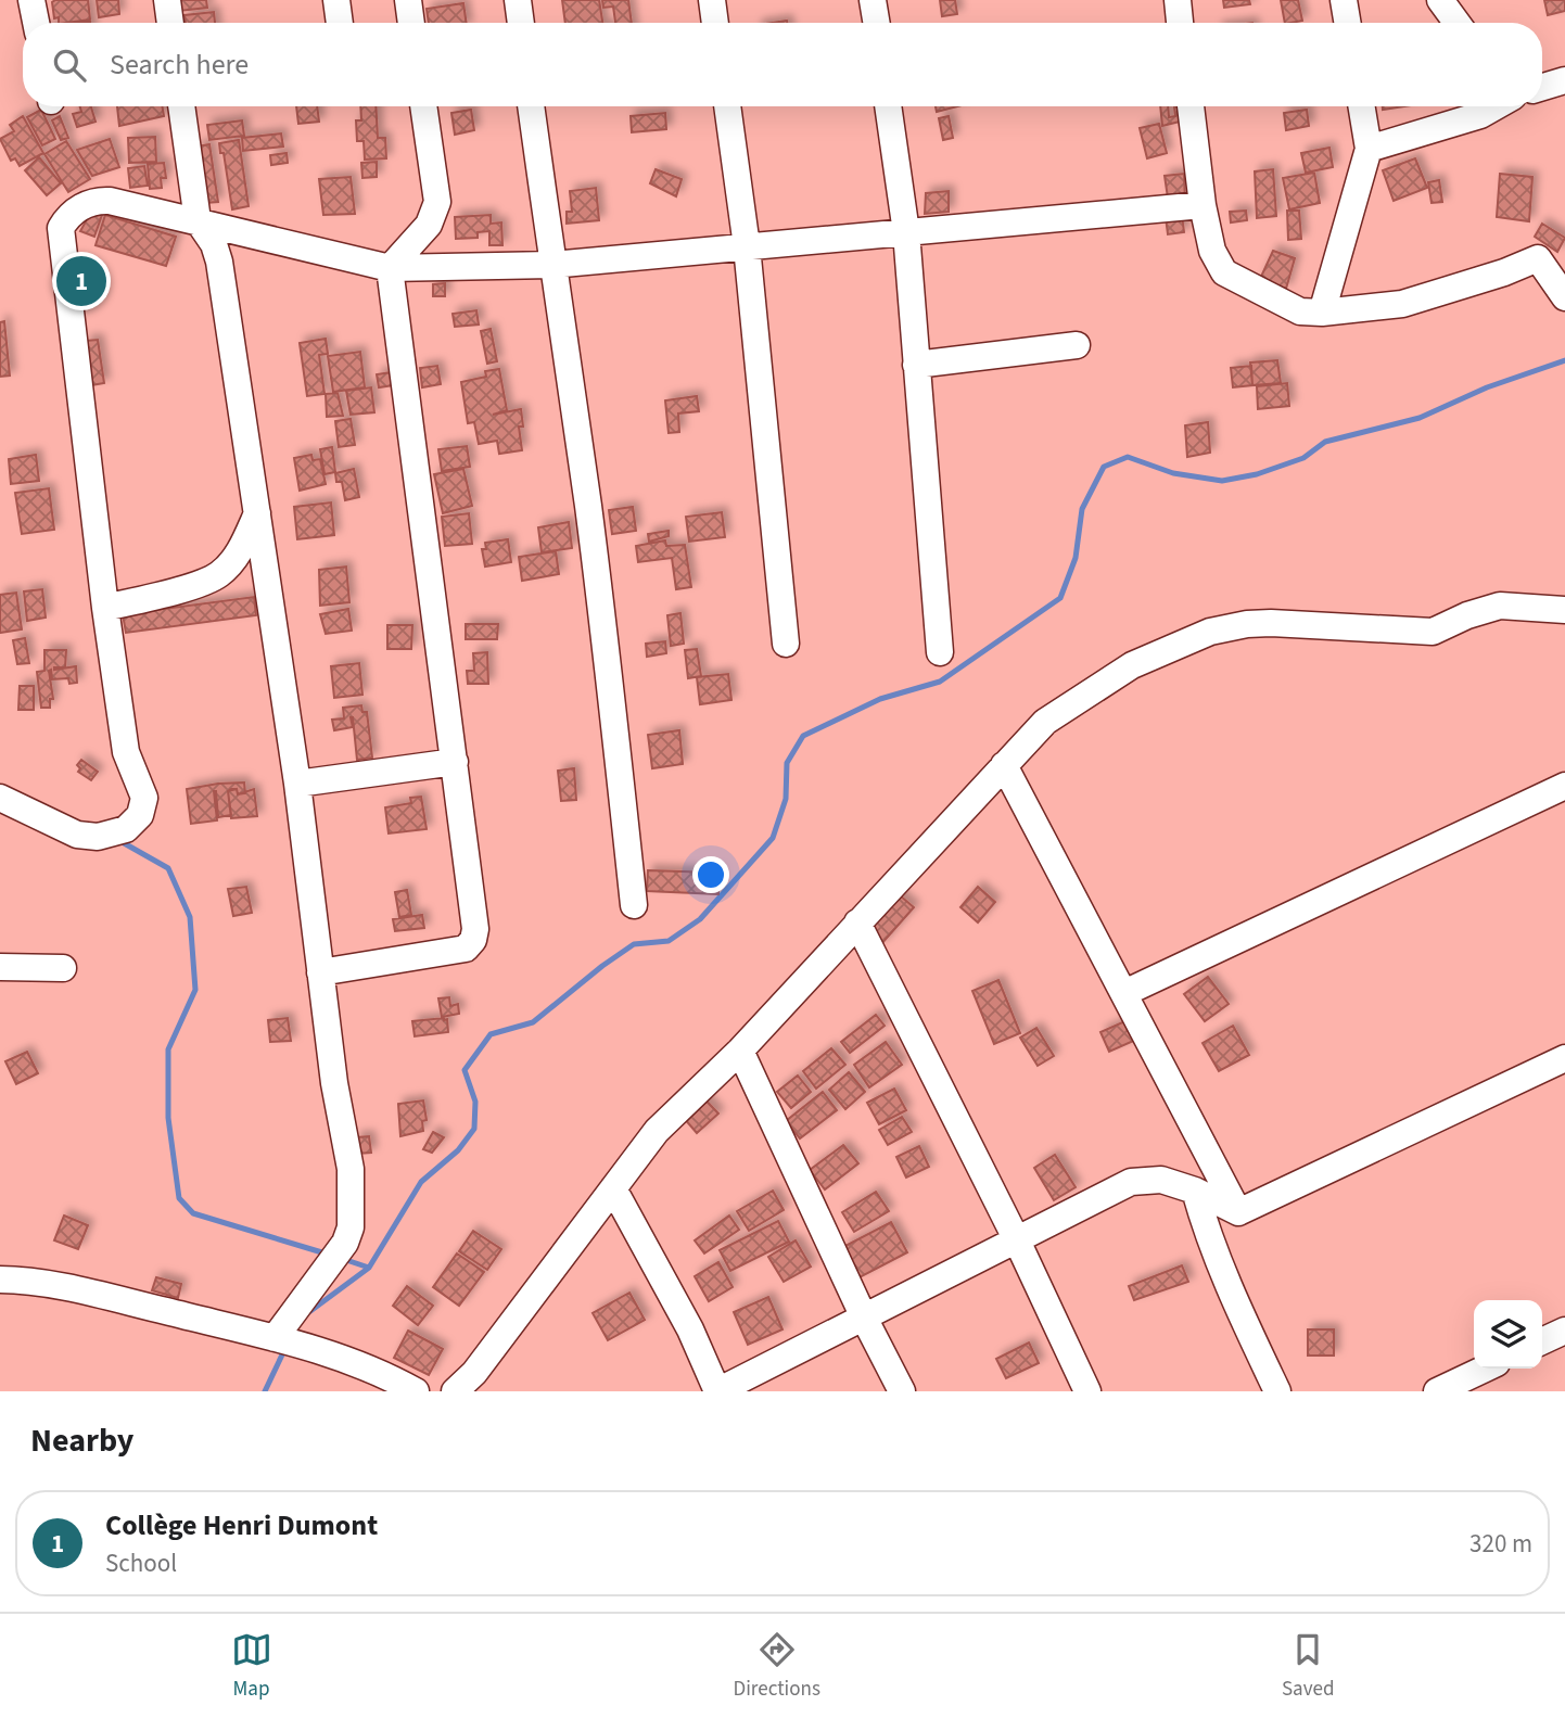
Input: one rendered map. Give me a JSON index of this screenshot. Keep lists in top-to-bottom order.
{
  "page": {
    "search": "Search here",
    "pins": "1",
    "heading": "Nearby",
    "list": [
      {
        "mark": "1",
        "name": "Collège Henri Dumont",
        "note": "School",
        "value": "320 m"
      }
    ],
    "nav": ["Map", "Directions", "Saved"]
  }
}
